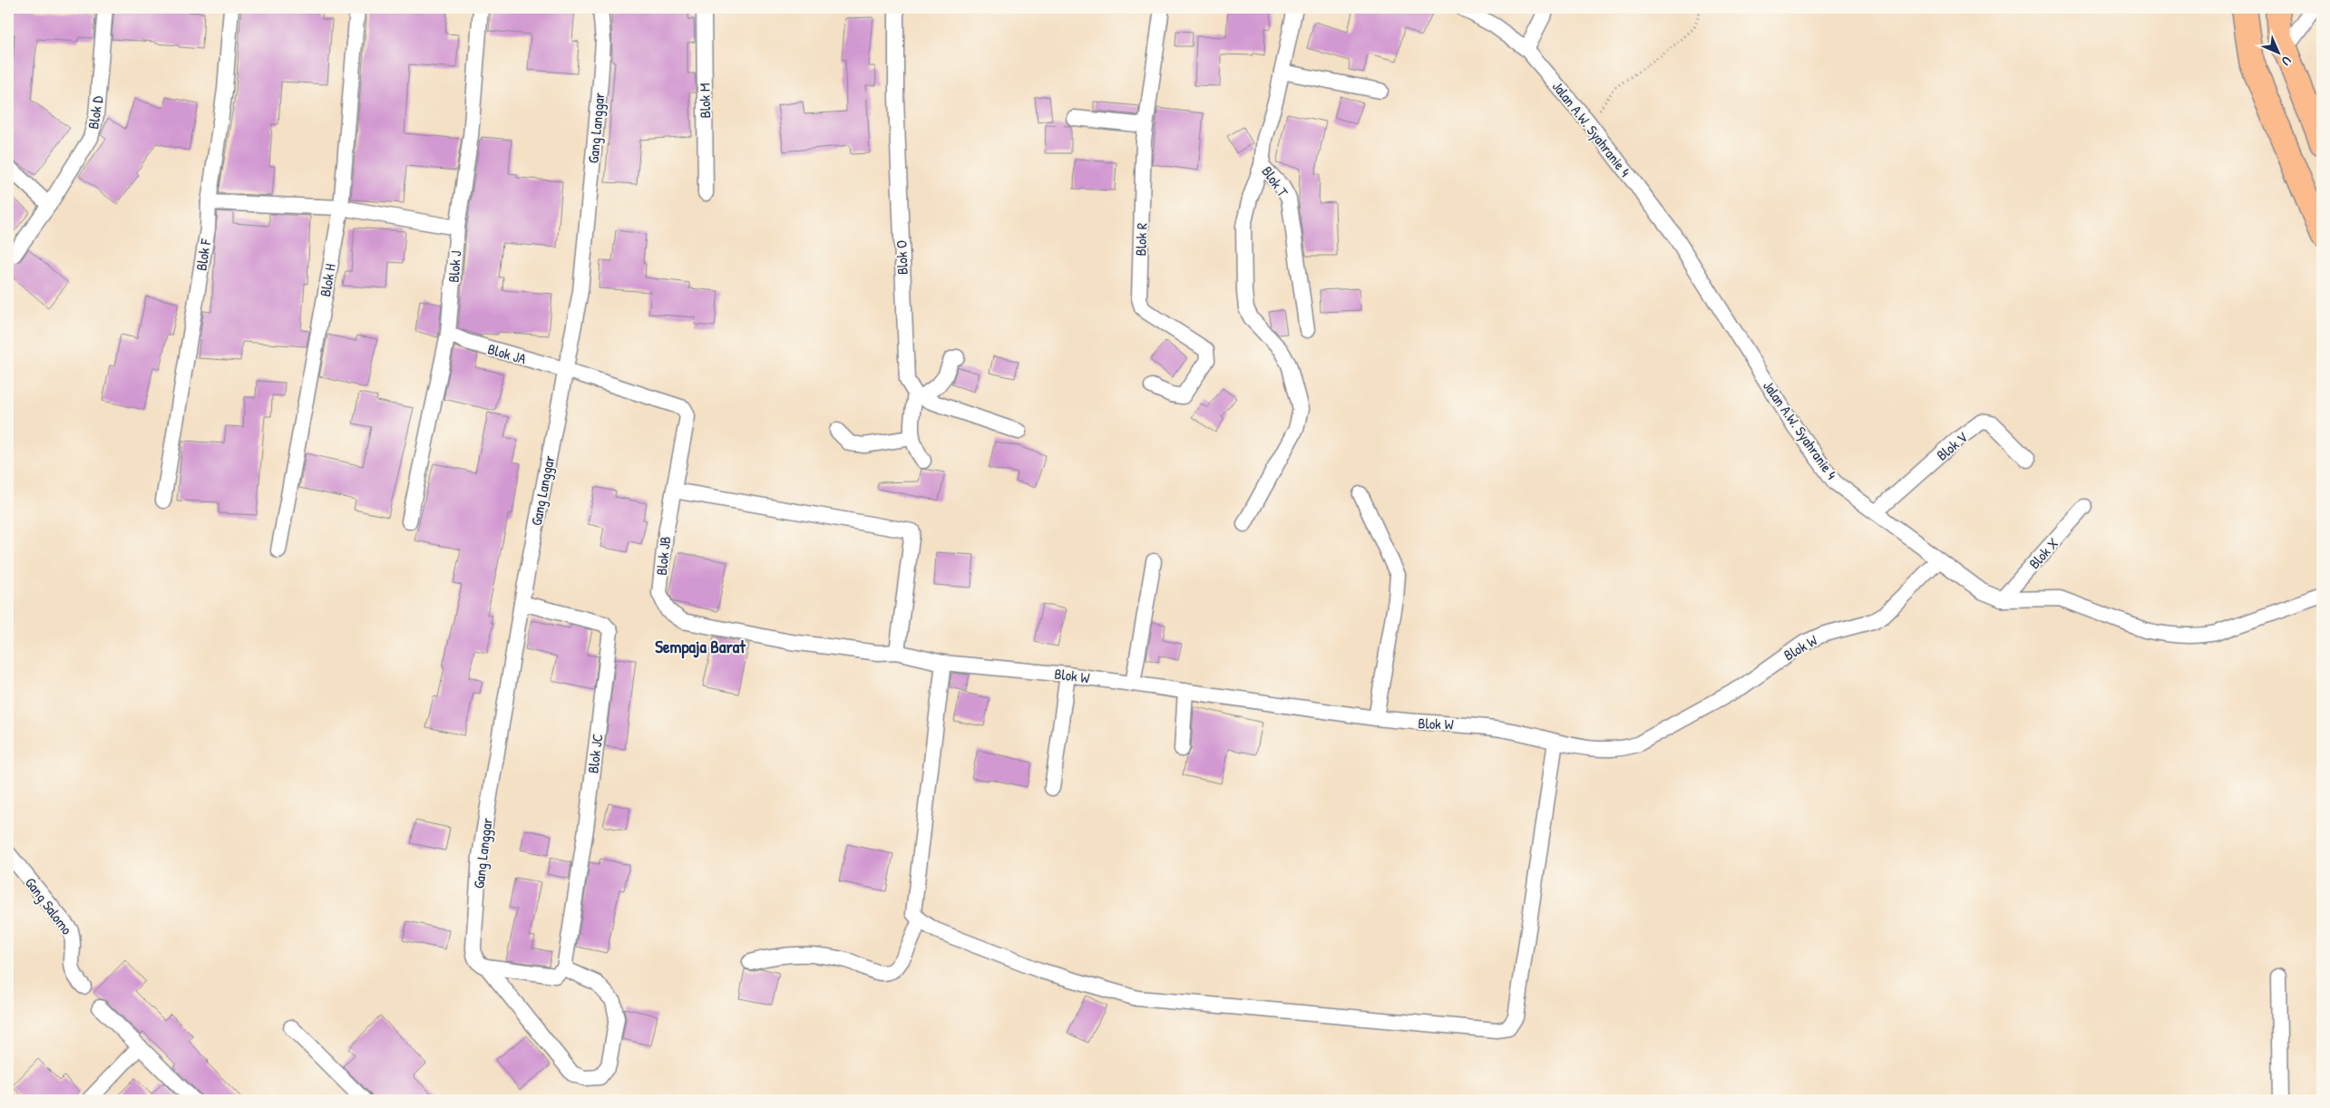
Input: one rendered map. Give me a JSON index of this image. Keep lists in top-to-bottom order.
{
  "streets": {
    "street": [
      "Blok M",
      "Blok D",
      "Gang Langgar",
      "Jalan A.W. Syahranie 4",
      "Blok T",
      "Blok R",
      "Blok F",
      "Blok O",
      "Blok J",
      "Blok H",
      "Blok JA",
      "Blok V",
      "Blok X",
      "Blok JB",
      "Blok W",
      "Blok JC",
      "Gang Salomo"
    ]
  },
  "crossings": [
    ["Gang Langgar", "Blok JA"],
    ["Gang Langgar", "Blok JB"],
    ["Gang Langgar", "Blok JC"],
    ["Jalan A.W. Syahranie 4", "Blok V"],
    ["Jalan A.W. Syahranie 4", "Blok X"],
    ["Jalan A.W. Syahranie 4", "Blok W"],
    ["Blok J", "Blok JA"],
    ["Blok JA", "Blok JB"],
    ["Blok JB", "Blok W"]
  ],
  "districts": ["Sempaja Barat"],
  "north": "bottom right"
}
